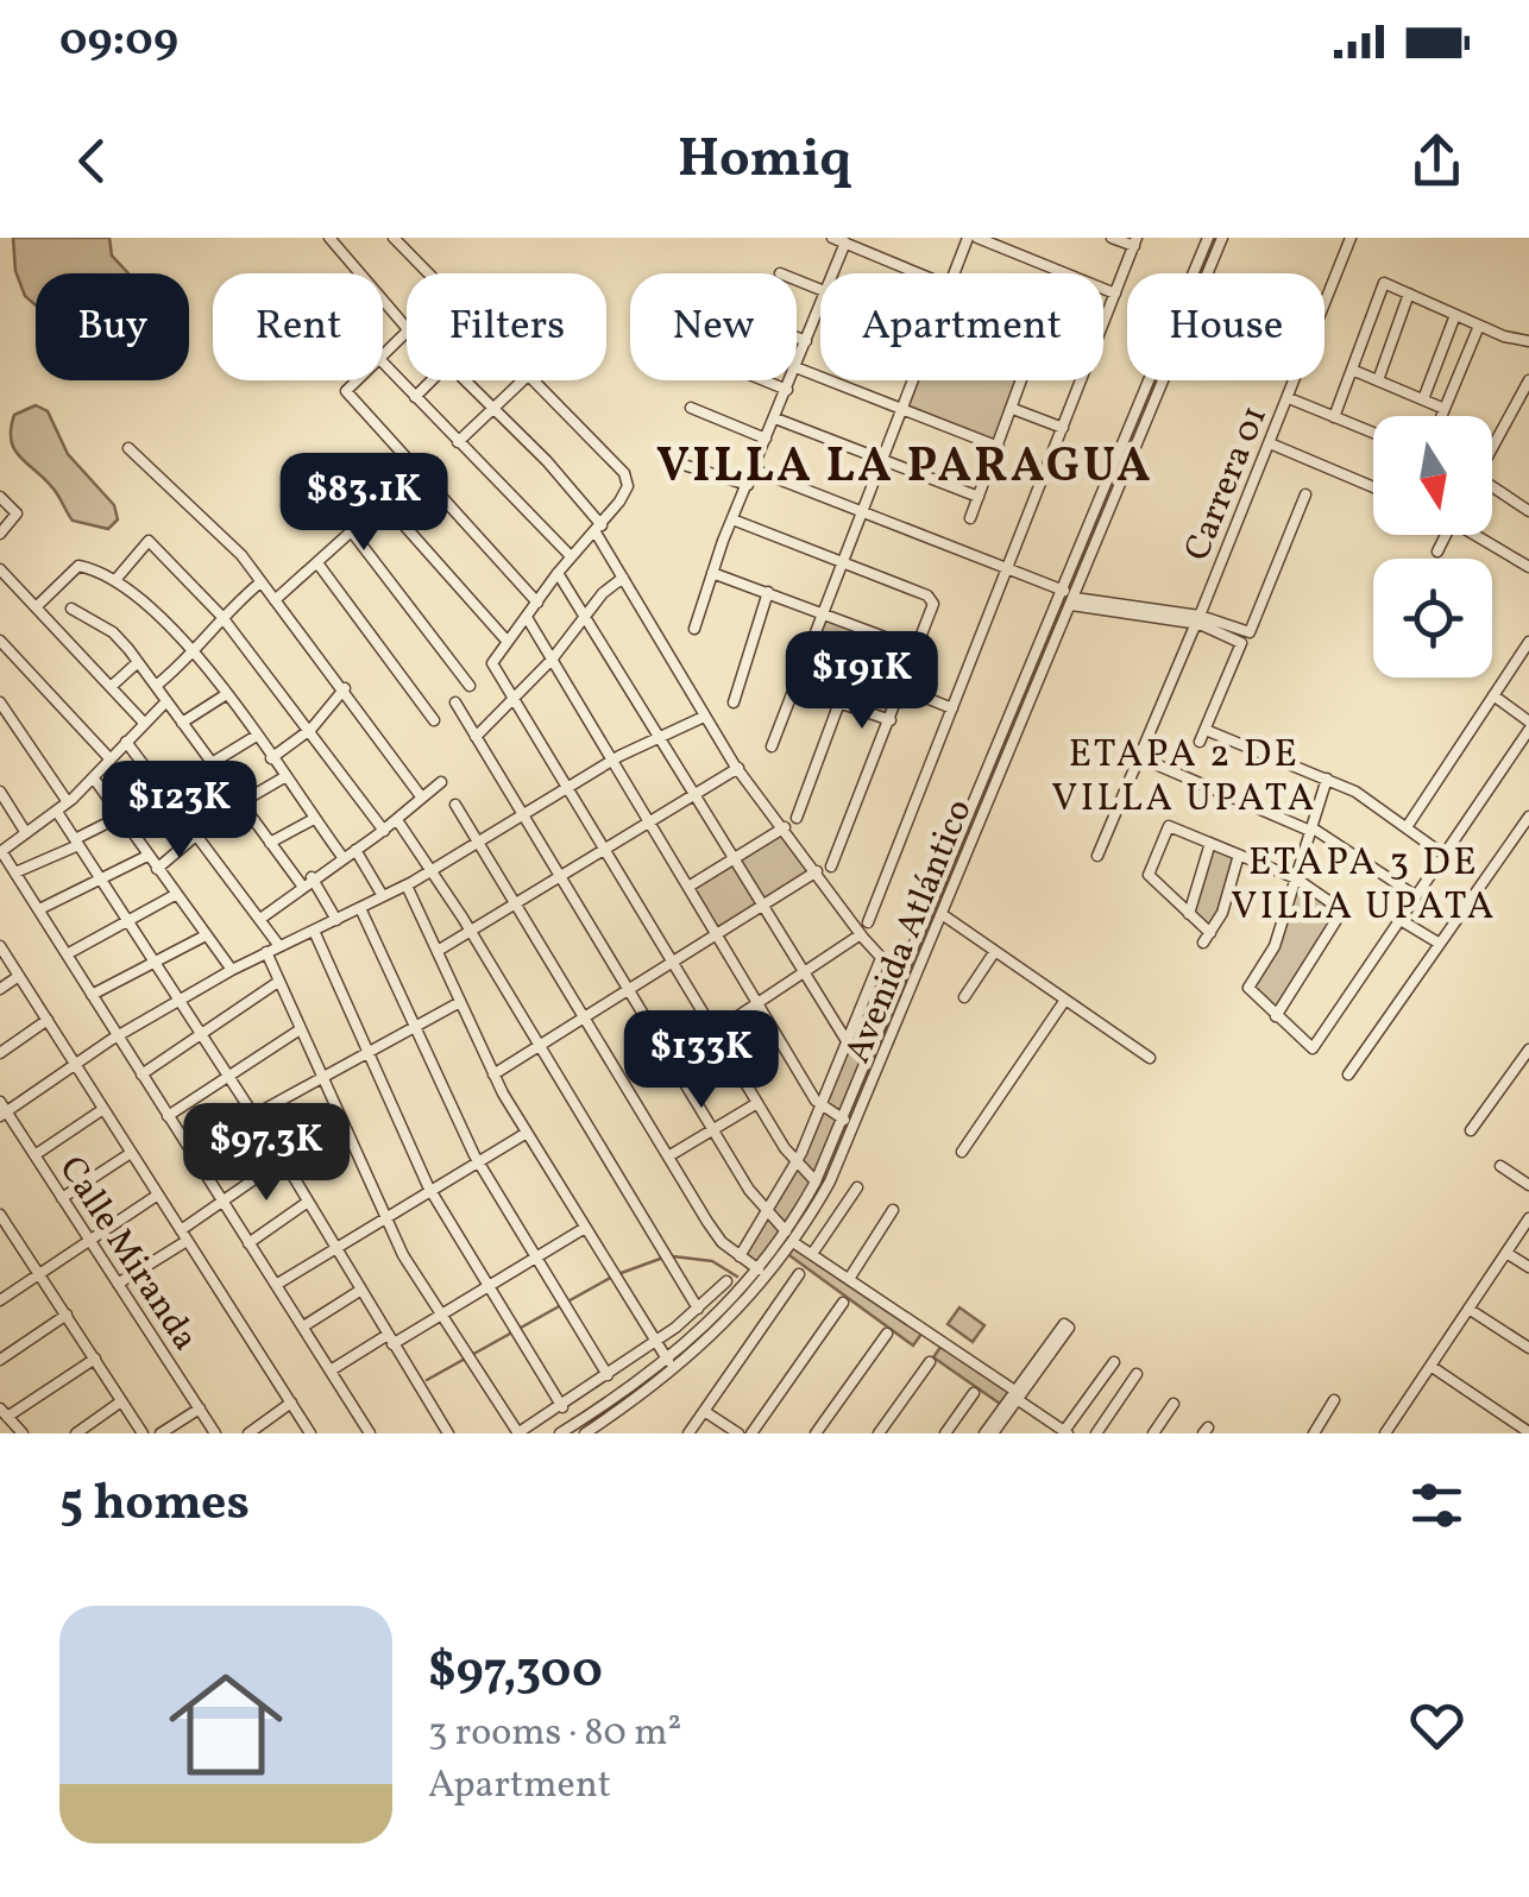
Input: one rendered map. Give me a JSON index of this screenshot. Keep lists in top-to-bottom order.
{
  "streets": {
    "street": ["Carrera 01", "Avenida Atlántico", "Calle Miranda"]
  },
  "districts": ["VILLA LA PARAGUA", "ETAPA 2 DE VILLA UPATA", "ETAPA 3 DE VILLA UPATA"],
  "north": "bottom",
  "page": {
    "status": "09:09",
    "header": "Homiq",
    "chip": [
      "Buy",
      "Rent",
      "Filters",
      "New",
      "Apartment",
      "House"
    ],
    "price": [
      "$83.1K",
      "$191K",
      "$123K",
      "$133K",
      "$97.3K"
    ],
    "heading": "5 homes",
    "list": [
      {
        "name": "$97,300",
        "note": "3 rooms · 80 m² · Apartment"
      }
    ]
  }
}
